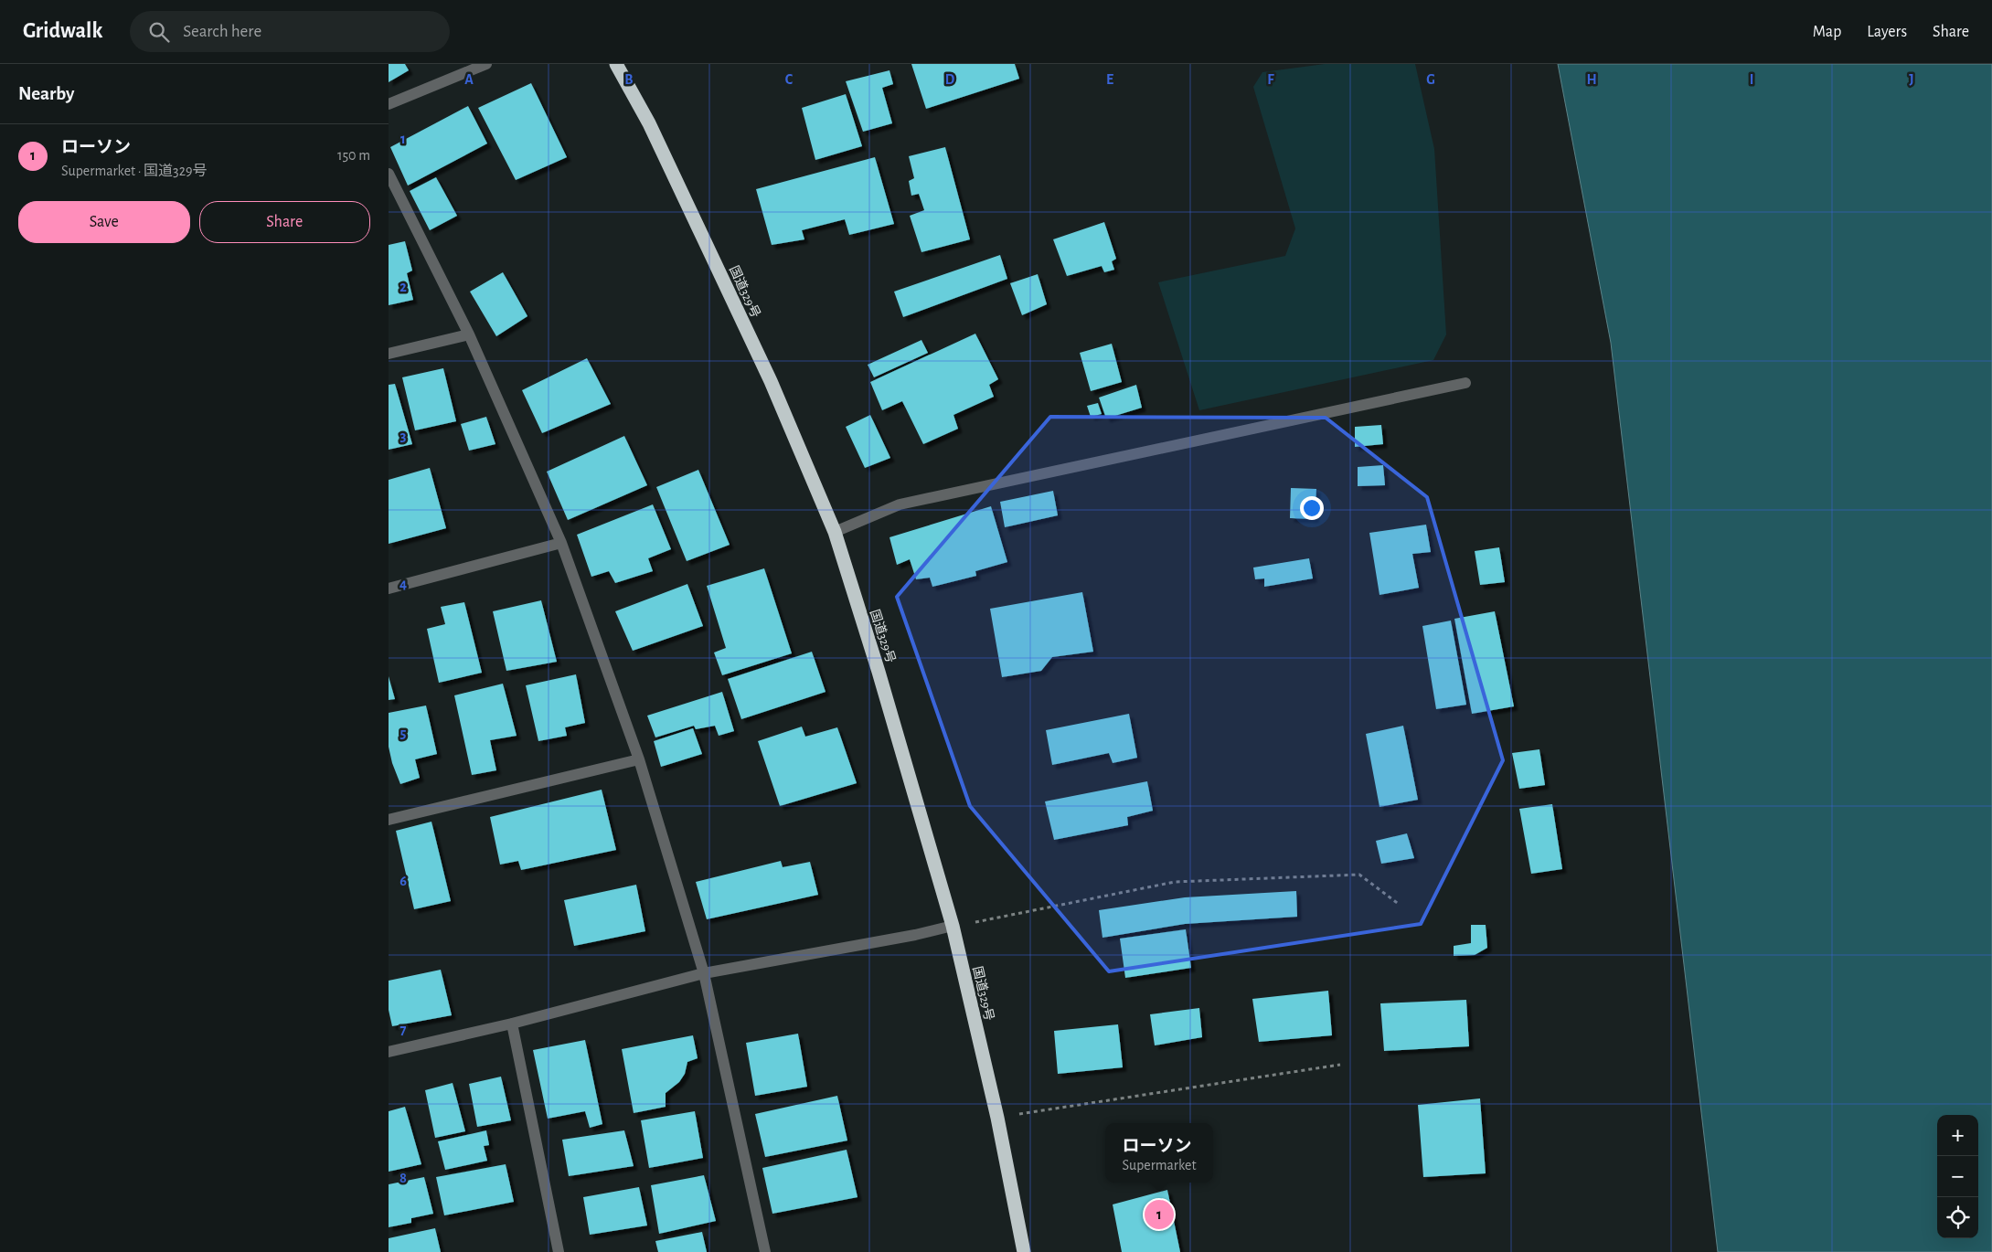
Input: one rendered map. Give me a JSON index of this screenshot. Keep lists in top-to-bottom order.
{
  "streets": {
    "highway": ["国道329号"]
  },
  "page": {
    "header": "Gridwalk",
    "search": "Search here",
    "nav": ["Map", "Layers", "Share"],
    "heading": "Nearby",
    "list": [
      {
        "mark": "1",
        "name": "ローソン",
        "note": "Supermarket · 国道329号",
        "value": "150 m"
      }
    ],
    "buttons": ["Save", "Share"],
    "map_buttons": ["+", "−"],
    "popup": ["ローソン", "Supermarket"],
    "pins": "1"
  },
  "grid": {
    "columns": [
      "A",
      "B",
      "C",
      "D",
      "E",
      "F",
      "G",
      "H",
      "I",
      "J"
    ],
    "rows": [
      "1",
      "2",
      "3",
      "4",
      "5",
      "6",
      "7",
      "8"
    ]
  }
}
